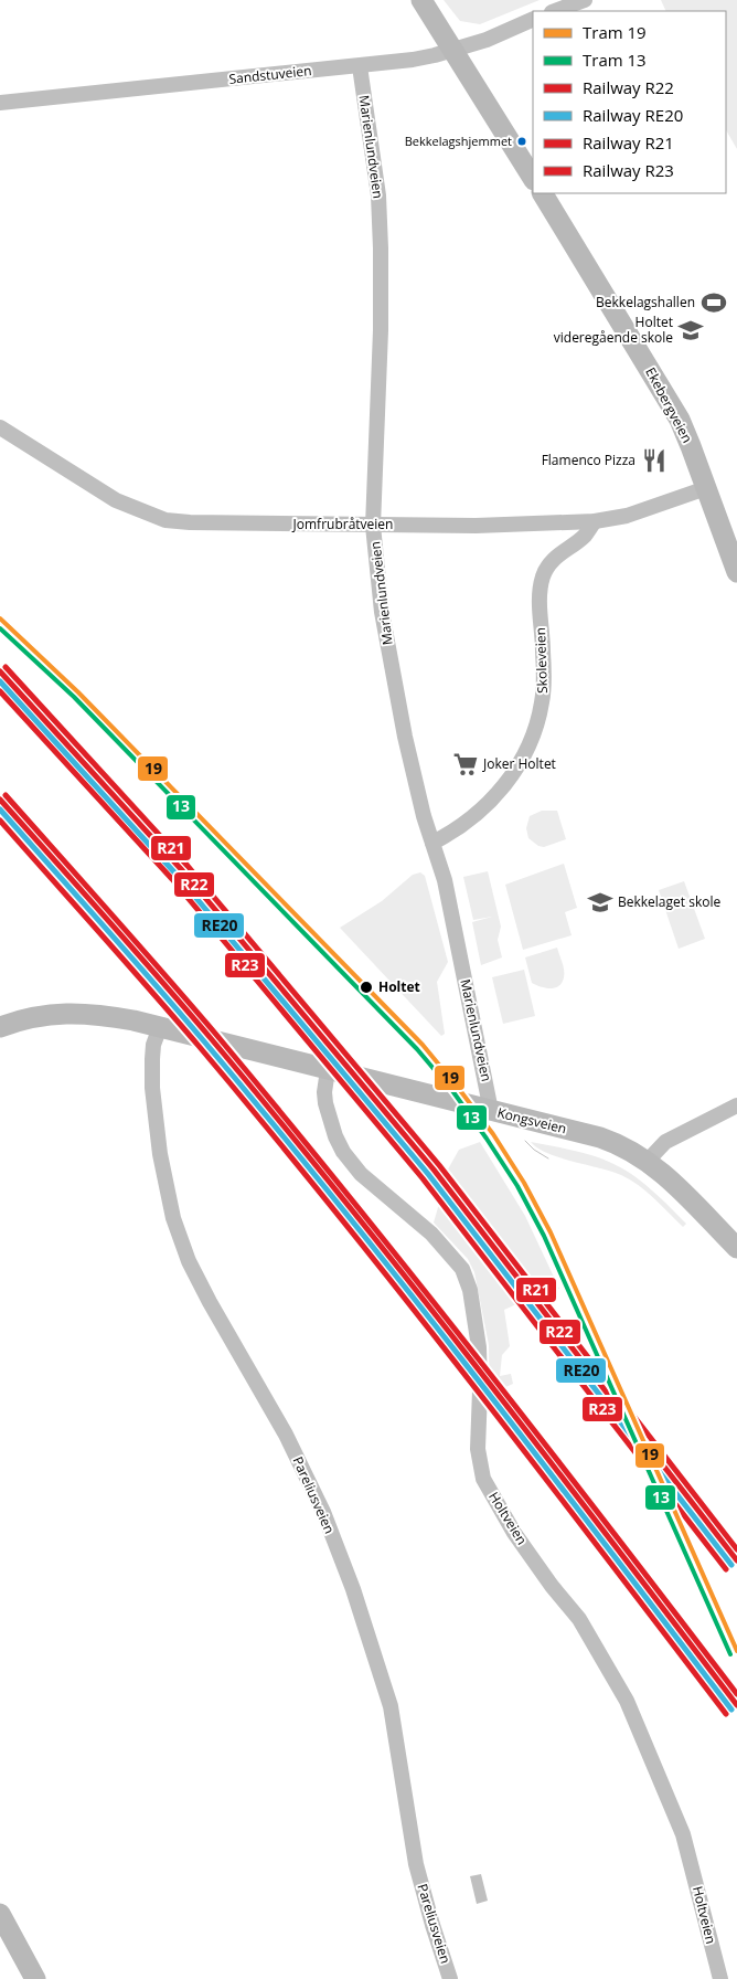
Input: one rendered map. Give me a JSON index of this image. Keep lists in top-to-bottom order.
{
  "streets": {
    "main road": ["Ekebergveien", "Kongsveien"],
    "street": [
      "Sandstuveien",
      "Marienlundveien",
      "Jomfrubråtveien",
      "Skoleveien",
      "Pareliusveien",
      "Holtveien"
    ]
  },
  "crossings": [
    ["Sandstuveien", "Marienlundveien"],
    ["Marienlundveien", "Jomfrubråtveien"],
    ["Marienlundveien", "Skoleveien"],
    ["Marienlundveien", "Kongsveien"],
    ["Ekebergveien", "Jomfrubråtveien"],
    ["Jomfrubråtveien", "Skoleveien"],
    ["Kongsveien", "Pareliusveien"],
    ["Kongsveien", "Holtveien"]
  ],
  "places": {
    "other": ["Bekkelagshjemmet", "Holtet"],
    "sports": ["Bekkelagshallen"],
    "school or university": ["Holtet videregående skole", "Bekkelaget skole"],
    "restaurant": ["Flamenco Pizza"],
    "supermarket": ["Joker Holtet"]
  },
  "lines": [
    "tram line 19",
    "tram line 13",
    "rail line R21",
    "rail line R22",
    "rail line RE20",
    "rail line R23"
  ],
  "legend": [
    "Tram 19",
    "Tram 13",
    "Railway R22",
    "Railway RE20",
    "Railway R21",
    "Railway R23"
  ]
}
